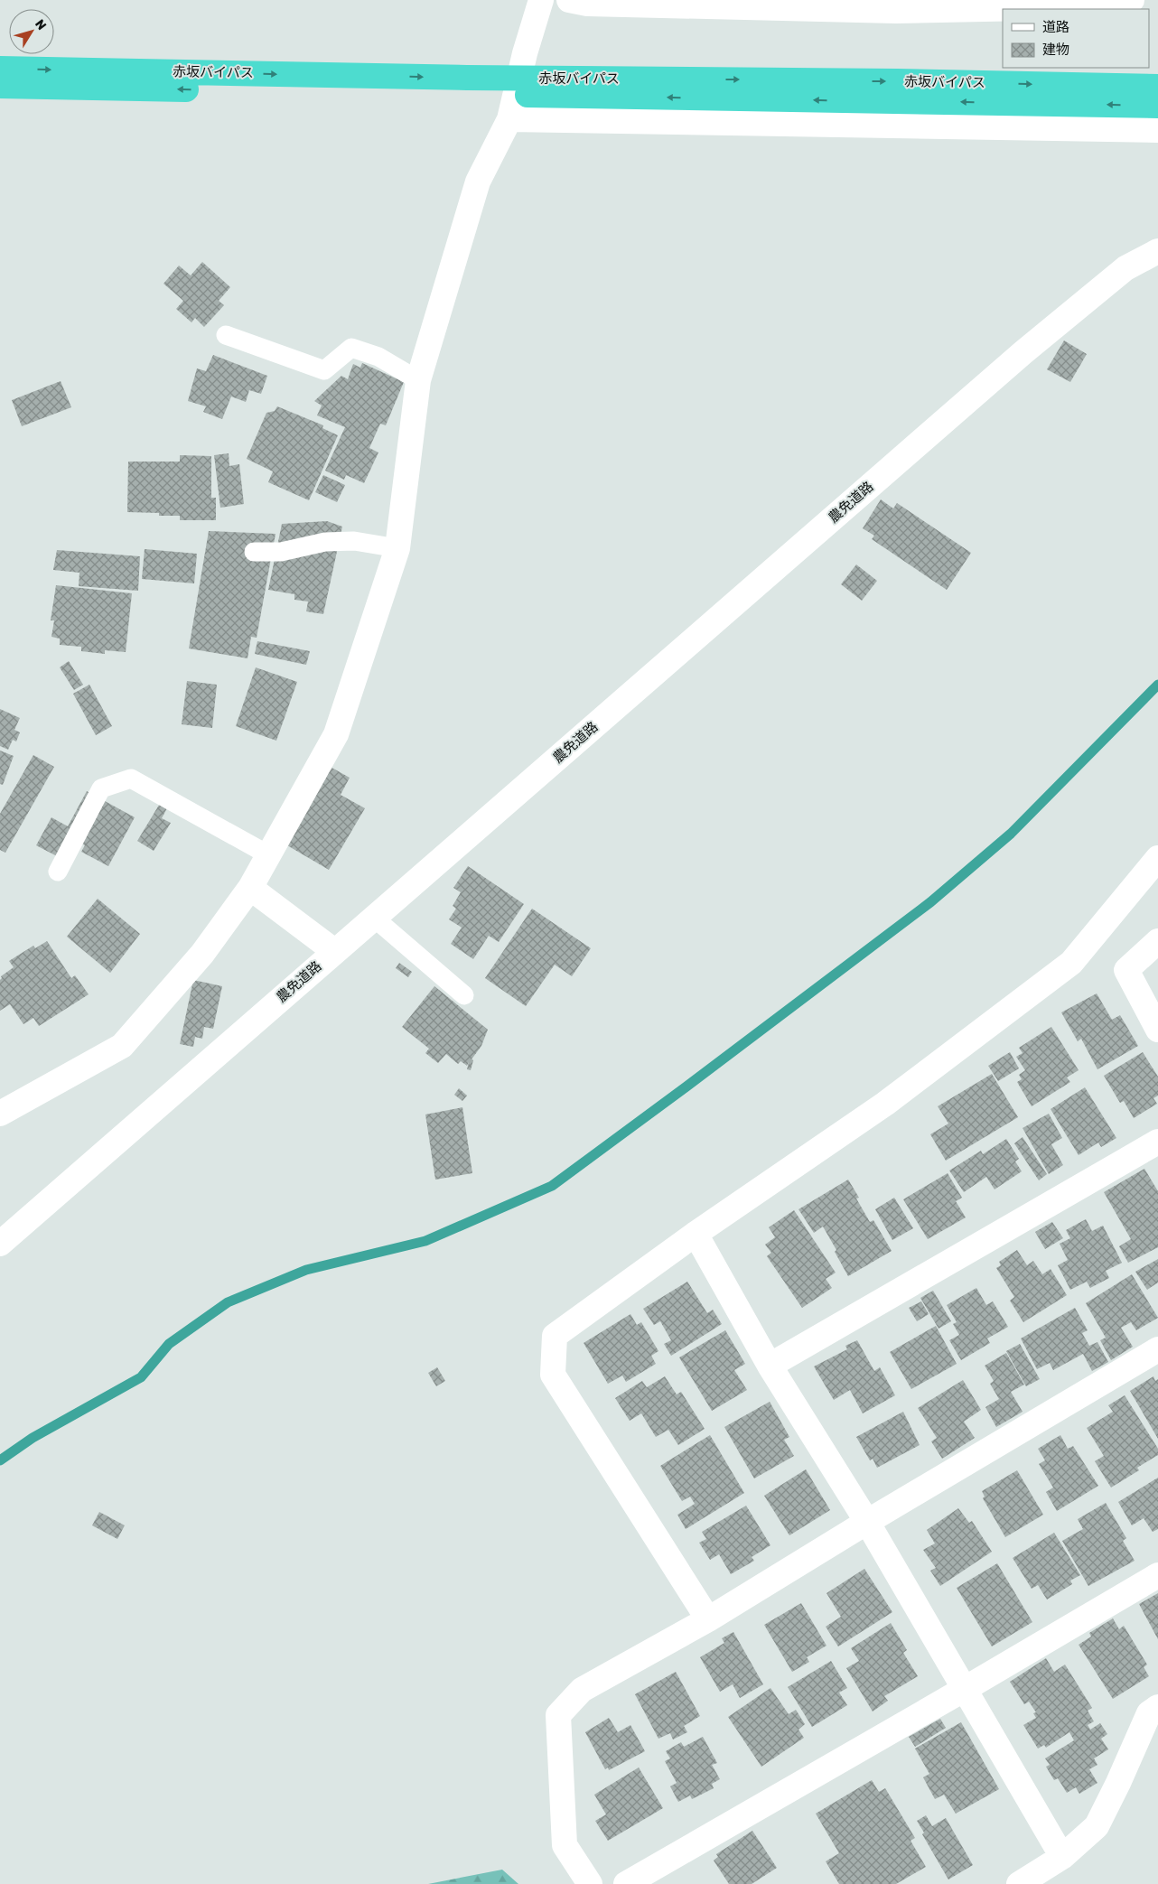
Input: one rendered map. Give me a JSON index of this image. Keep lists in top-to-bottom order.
{
  "streets": {
    "highway": ["赤坂バイパス"],
    "street": ["農免道路"]
  },
  "legend": ["道路", "建物"],
  "north": "top right"
}
